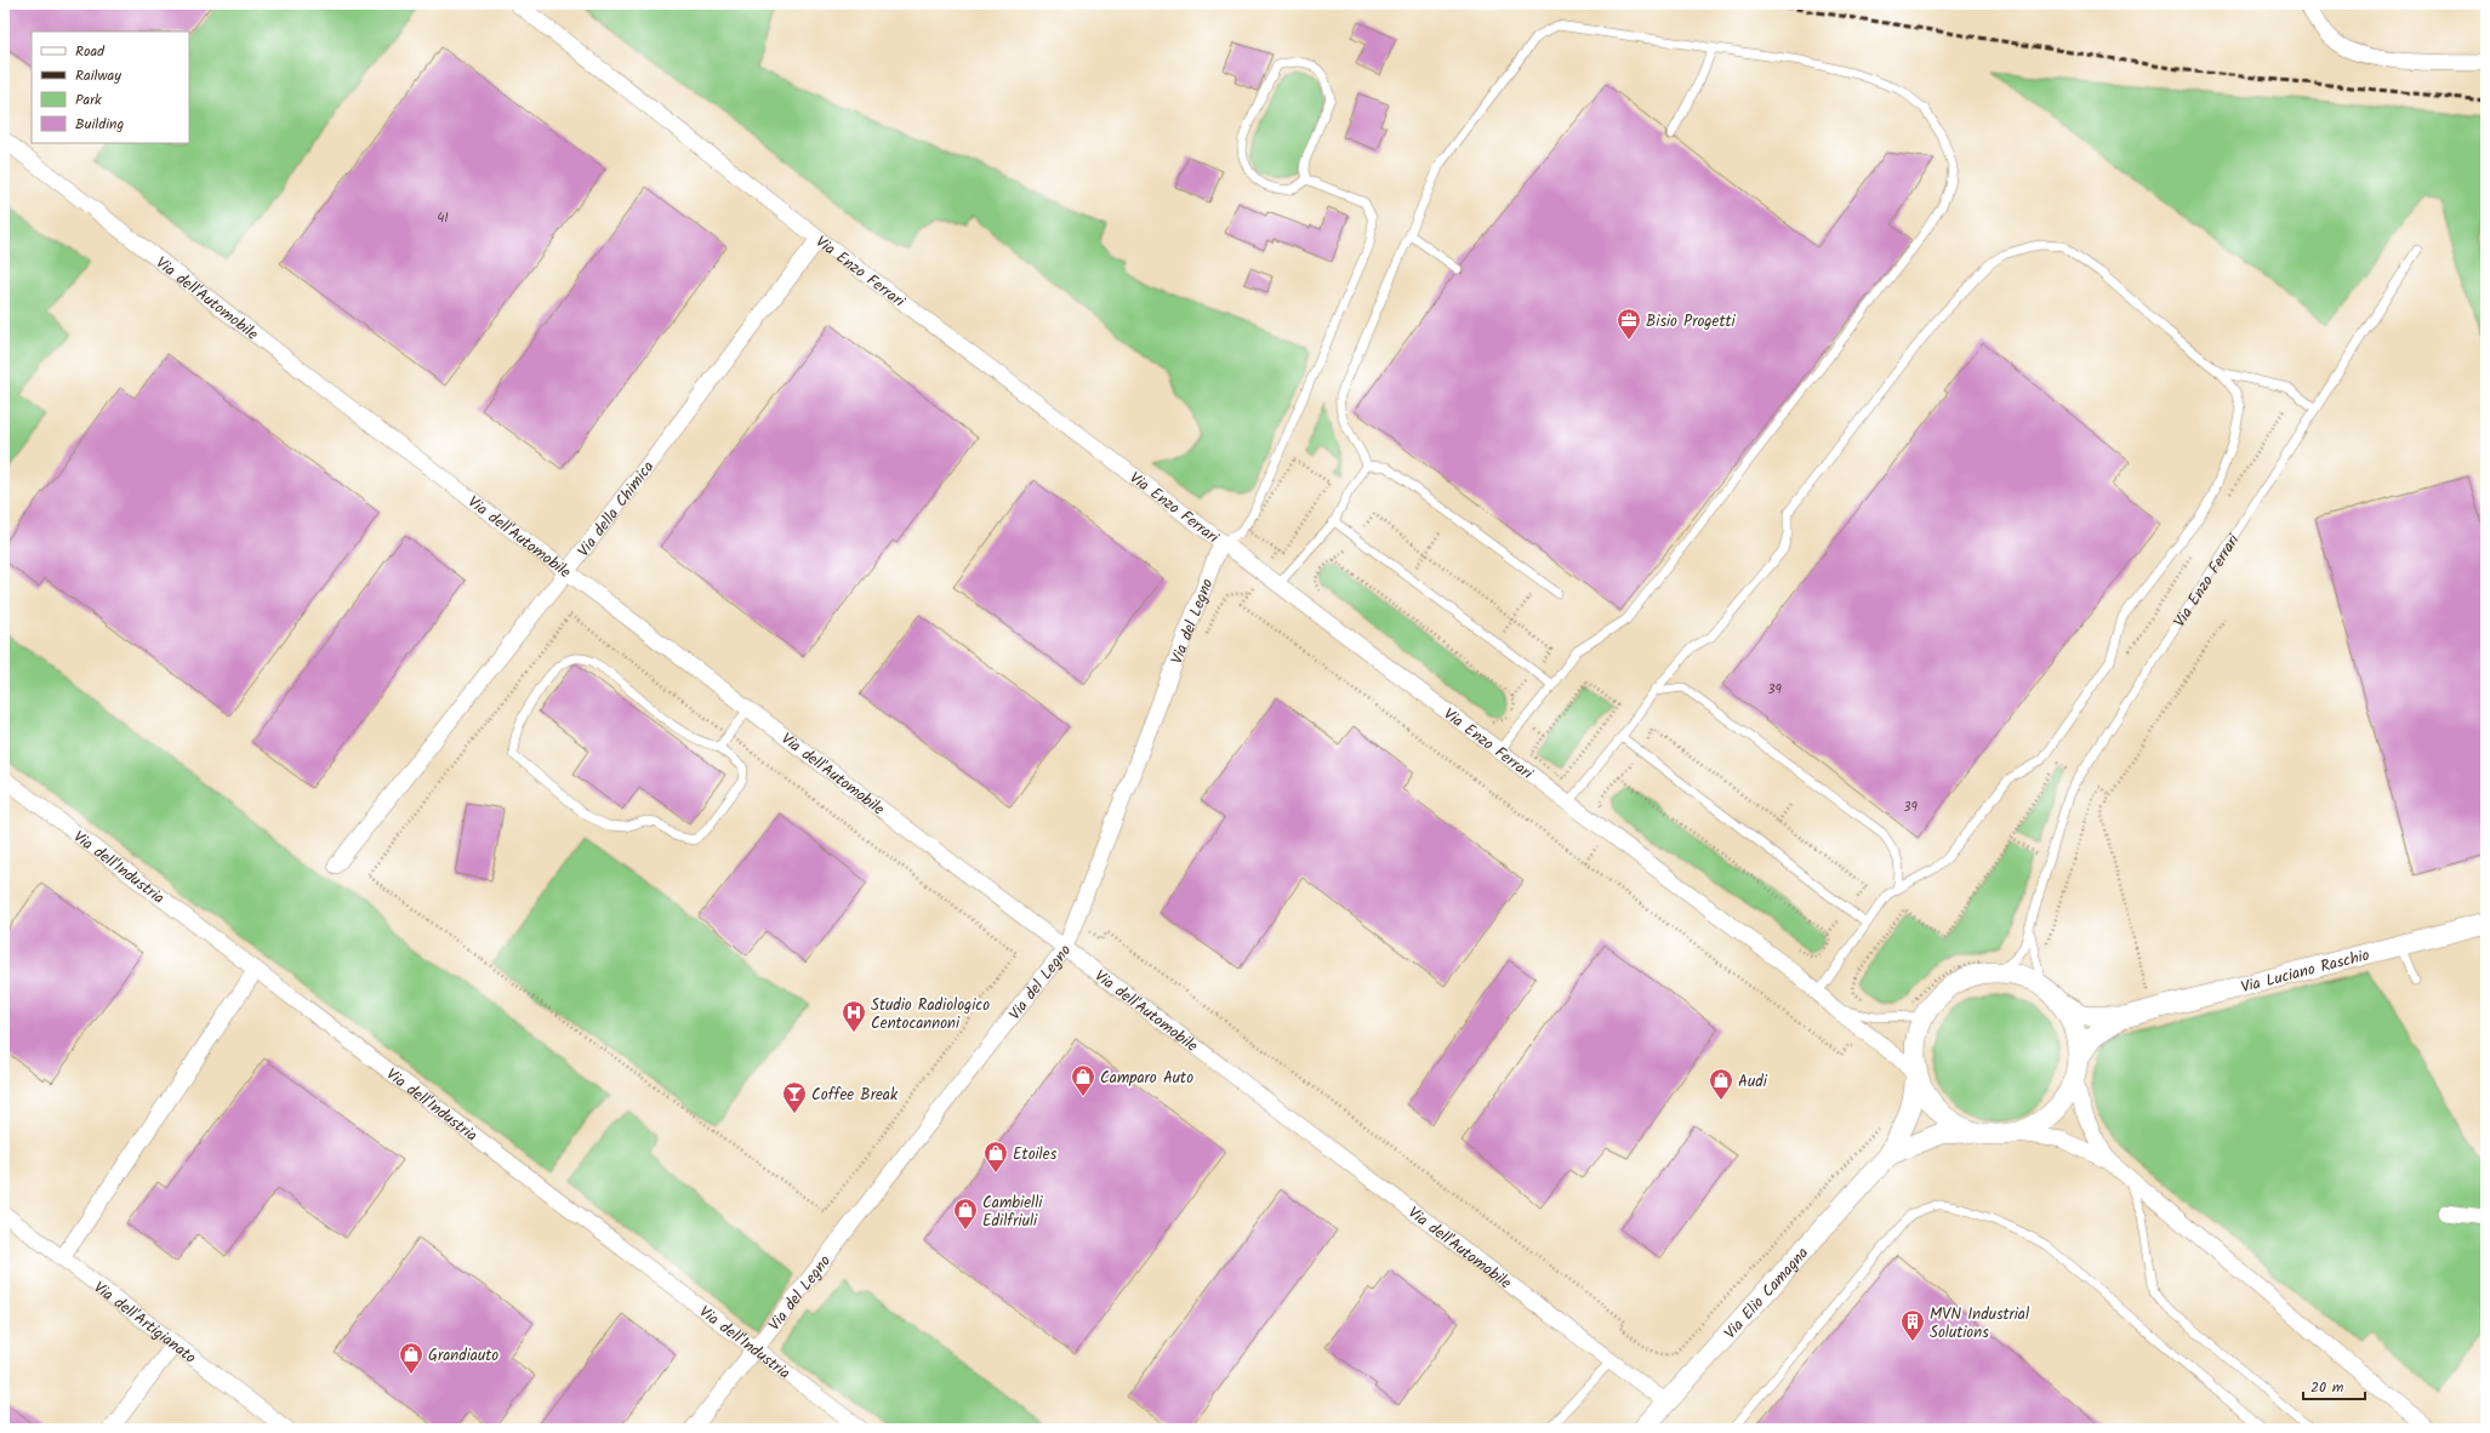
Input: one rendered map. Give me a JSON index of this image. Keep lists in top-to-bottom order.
{
  "streets": {
    "street": [
      "Via Enzo Ferrari",
      "Via dell'Automobile",
      "Via della Chimica",
      "Via del Legno",
      "Via dell'Industria",
      "Via Luciano Raschio",
      "Via Elio Camagna",
      "Via dell'Artigianato"
    ]
  },
  "crossings": [
    ["Via Enzo Ferrari", "Via della Chimica"],
    ["Via Enzo Ferrari", "Via del Legno"],
    ["Via Enzo Ferrari", "Via Luciano Raschio"],
    ["Via Enzo Ferrari", "Via Elio Camagna"],
    ["Via dell'Automobile", "Via della Chimica"],
    ["Via dell'Automobile", "Via del Legno"],
    ["Via dell'Automobile", "Via Elio Camagna"],
    ["Via del Legno", "Via dell'Industria"],
    ["Via Luciano Raschio", "Via Elio Camagna"]
  ],
  "places": {
    "office": ["Bisio Progetti"],
    "hospital": ["Studio Radiologico Centocannoni"],
    "shop": [
      "Camparo Auto",
      "Audi",
      "Etoiles",
      "Cambielli Edilfriuli",
      "Grandiauto"
    ],
    "bar": ["Coffee Break"],
    "building": ["MVN Industrial Solutions"]
  },
  "house_numbers": ["41", "39", "39"],
  "legend": [
    "Road",
    "Railway",
    "Park",
    "Building"
  ],
  "scale_bar": "20 m"
}
